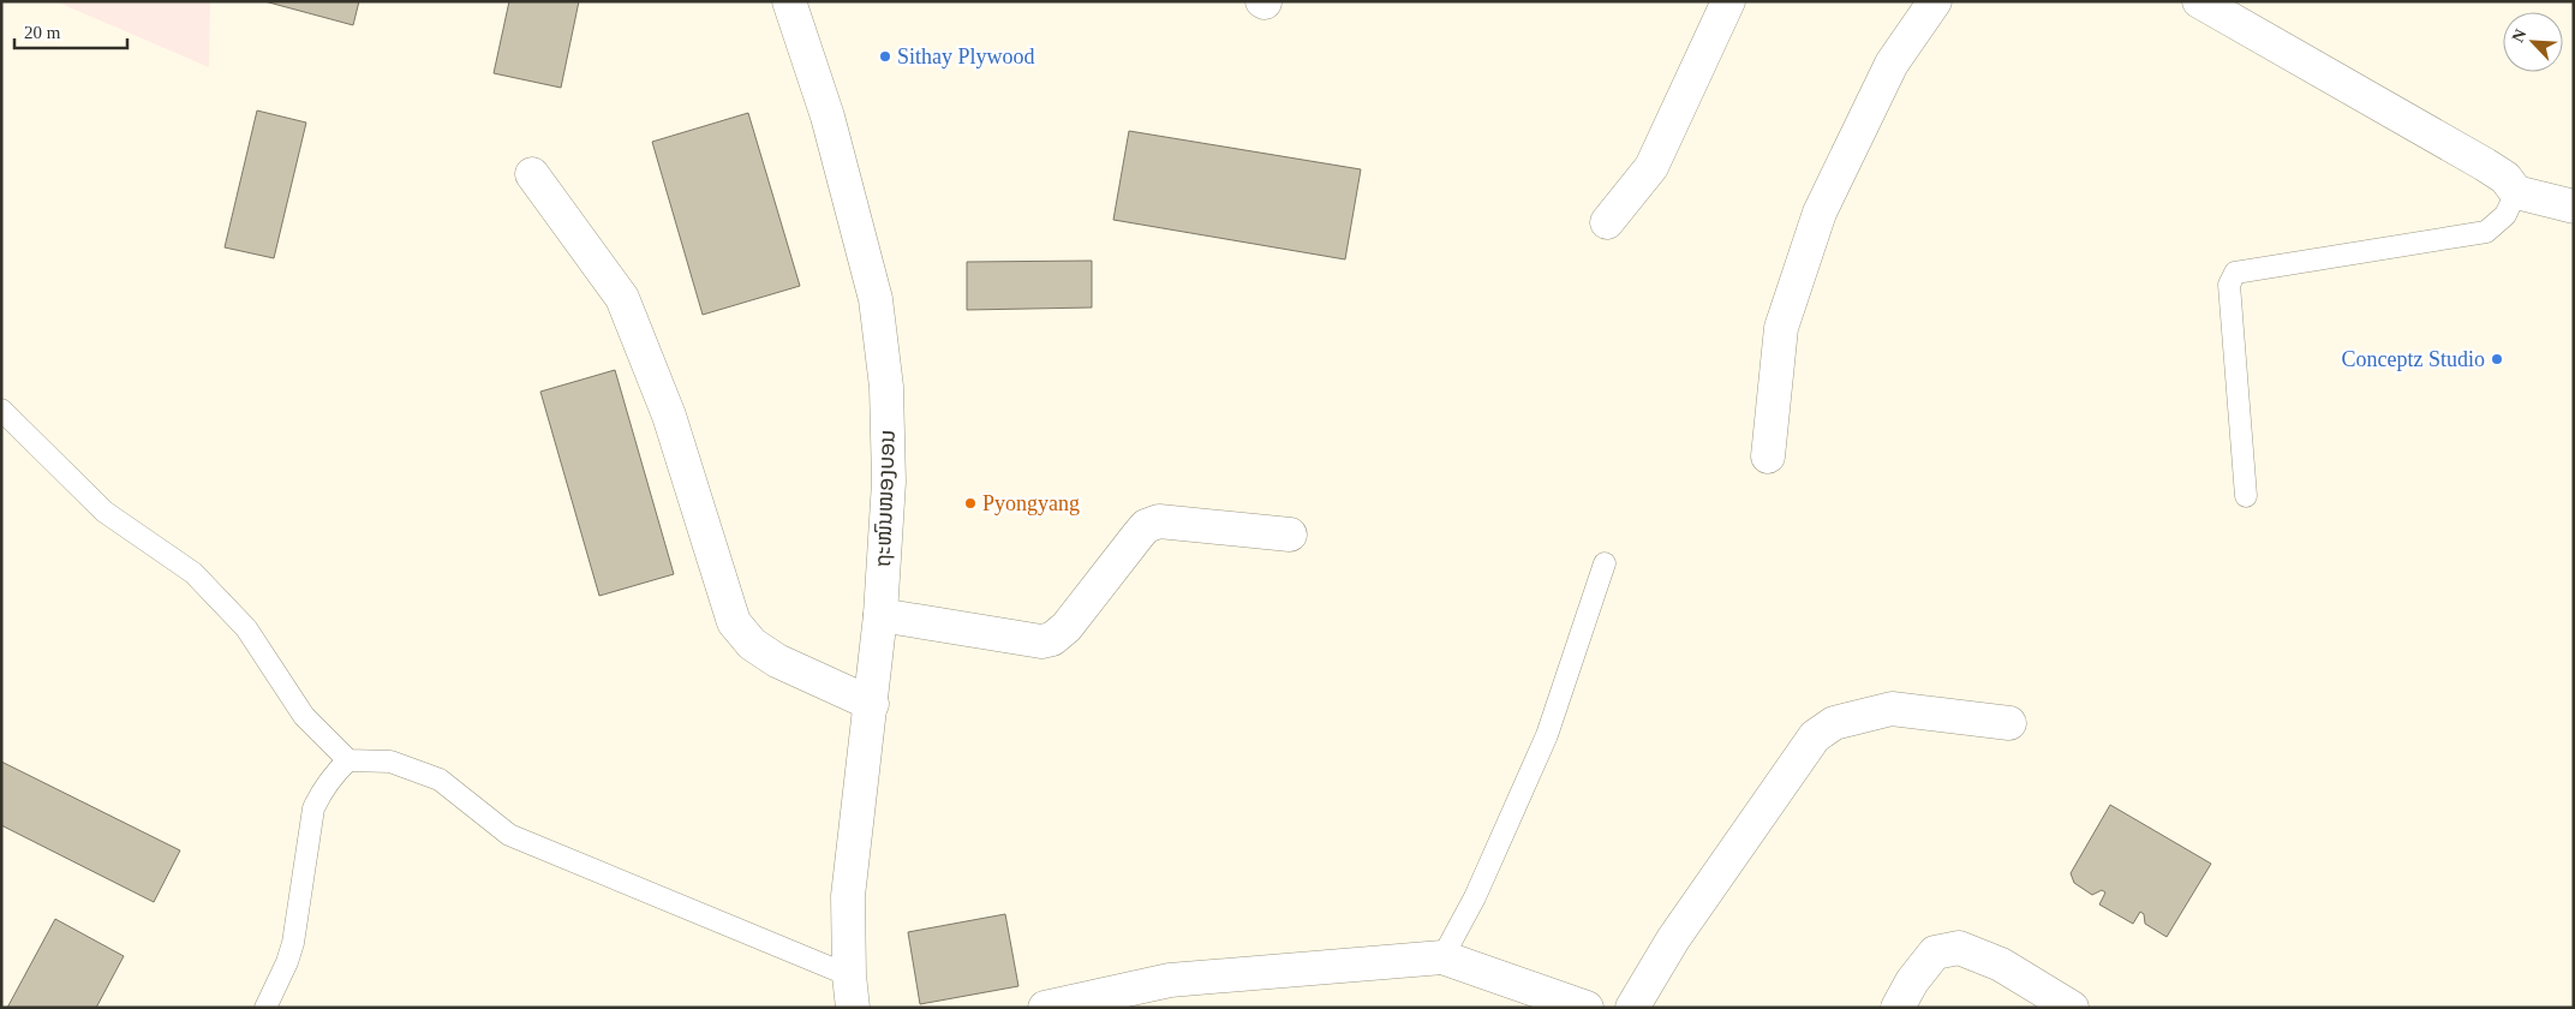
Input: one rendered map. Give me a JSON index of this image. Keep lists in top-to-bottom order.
{
  "streets": {
    "street": ["ຖະໜົນໜອງບອນ"]
  },
  "places": ["Sithay Plywood", "Conceptz Studio", "Pyongyang"],
  "scale_bar": "20 m",
  "north": "top left"
}
